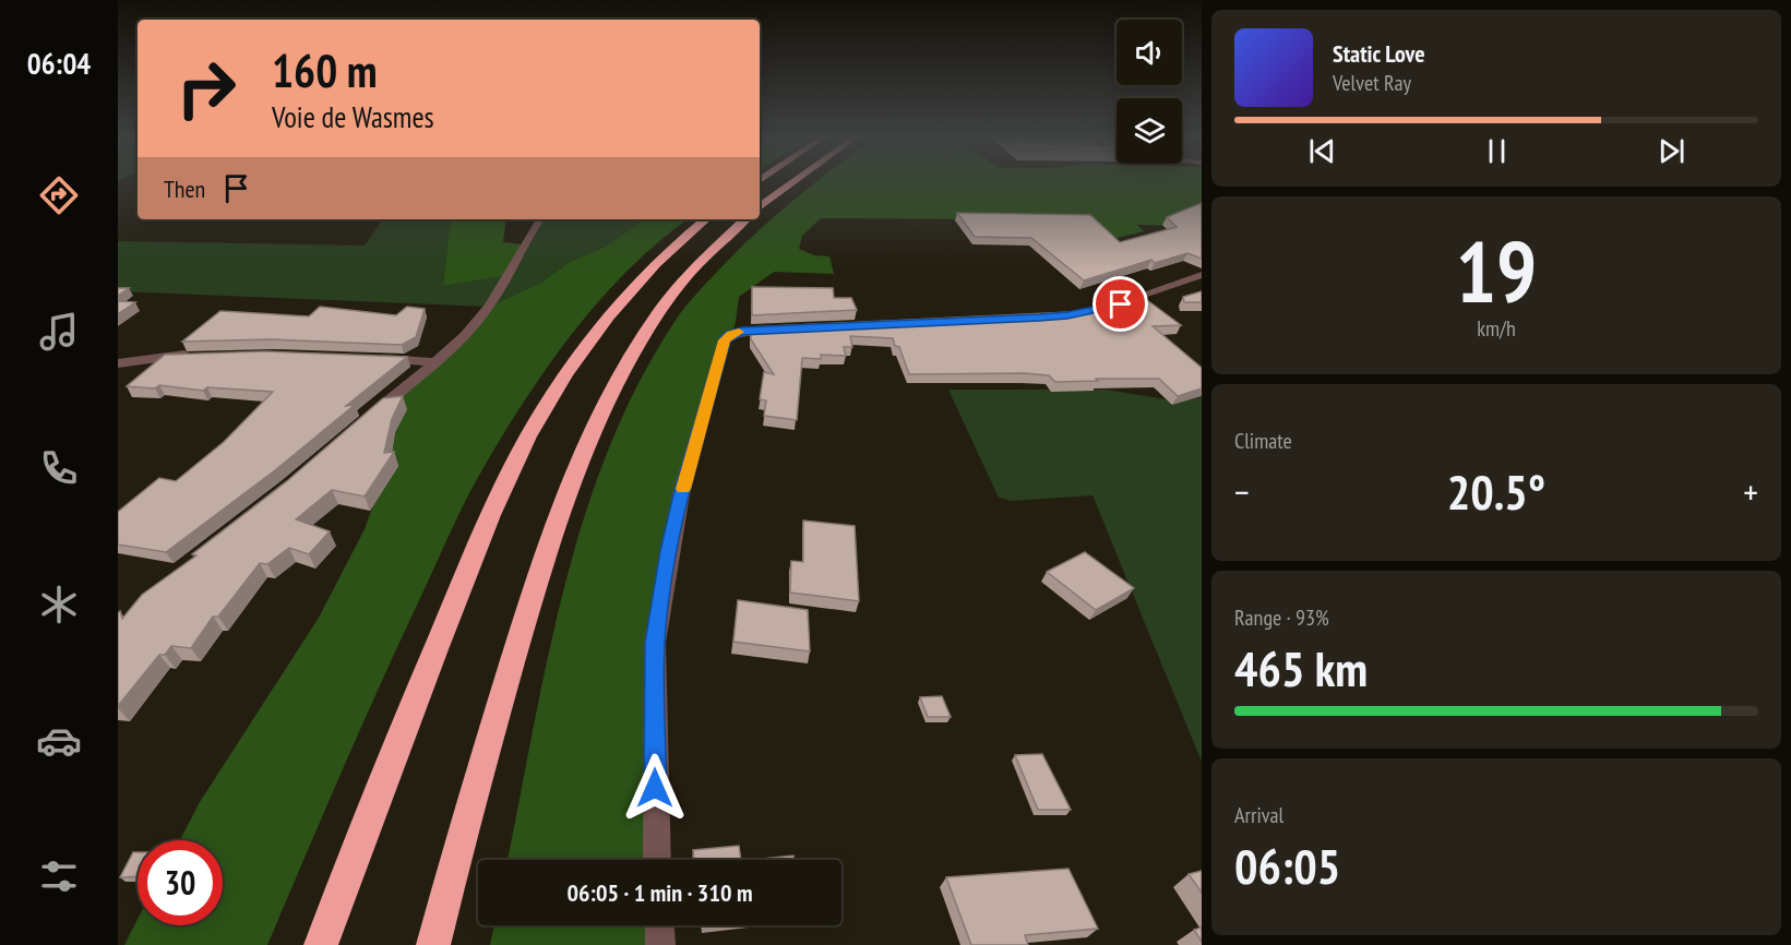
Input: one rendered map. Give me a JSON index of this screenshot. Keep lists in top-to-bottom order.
{
  "page": {
    "tabs": "06:04",
    "turn": ["160 m", "Voie de Wasmes"],
    "song": ["Static Love", "Velvet Ray"],
    "then": "Then",
    "tile": [
      ["19", "km/h"],
      "Climate",
      ["Range · 93%", "465 km"],
      ["Arrival", "06:05"]
    ],
    "heat": ["−", "20.5°", "+"],
    "limit": "30",
    "trip": "06:05 · 1 min · 310 m"
  }
}
